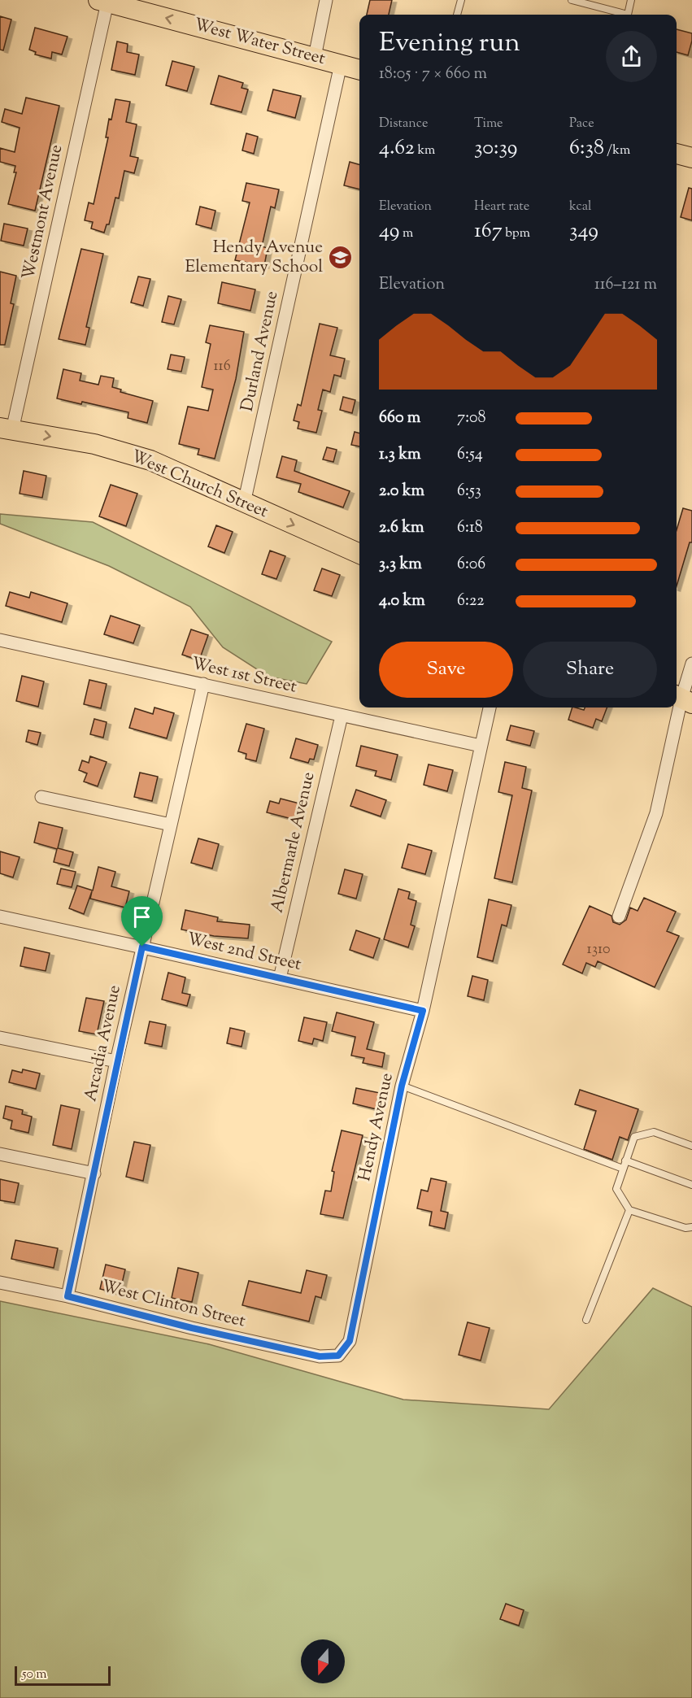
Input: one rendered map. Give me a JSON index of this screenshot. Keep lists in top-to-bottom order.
{
  "streets": {
    "main road": ["West Water Street", "West Church Street"],
    "street": [
      "Westmont Avenue",
      "Durland Avenue",
      "West 1st Street",
      "Albermarle Avenue",
      "West 2nd Street",
      "Arcadia Avenue",
      "Hendy Avenue",
      "West Clinton Street"
    ]
  },
  "crossings": [
    ["West Water Street", "Westmont Avenue"],
    ["West Water Street", "Durland Avenue"],
    ["Westmont Avenue", "West Church Street"],
    ["Durland Avenue", "West Church Street"],
    ["West 1st Street", "Albermarle Avenue"],
    ["West 1st Street", "Arcadia Avenue"],
    ["West 1st Street", "Hendy Avenue"],
    ["Albermarle Avenue", "West 2nd Street"],
    ["West 2nd Street", "Arcadia Avenue"],
    ["West 2nd Street", "Hendy Avenue"],
    ["Arcadia Avenue", "West Clinton Street"],
    ["Hendy Avenue", "West Clinton Street"]
  ],
  "one_way": ["West Water Street", "West Church Street"],
  "places": {
    "school or university": ["Hendy Avenue Elementary School"]
  },
  "house_numbers": ["116", "1310"],
  "scale_bar": "50 m",
  "north": "bottom",
  "page": {
    "heading": ["Evening run", "18:05 · 7 × 660 m"],
    "stats": [
      ["Distance", "4.62 km"],
      ["Time", "30:39"],
      ["Pace", "6:38 /km"],
      ["Elevation", "49 m"],
      ["Heart rate", "167 bpm"],
      ["kcal", "349"]
    ],
    "chart": ["Elevation", "116–121 m"],
    "list": [
      {
        "name": "660 m",
        "note": "7:08"
      },
      {
        "name": "1.3 km",
        "note": "6:54"
      },
      {
        "name": "2.0 km",
        "note": "6:53"
      },
      {
        "name": "2.6 km",
        "note": "6:18"
      },
      {
        "name": "3.3 km",
        "note": "6:06"
      },
      {
        "name": "4.0 km",
        "note": "6:22"
      }
    ],
    "buttons": ["Save", "Share"],
    "scale": "50 m"
  }
}
